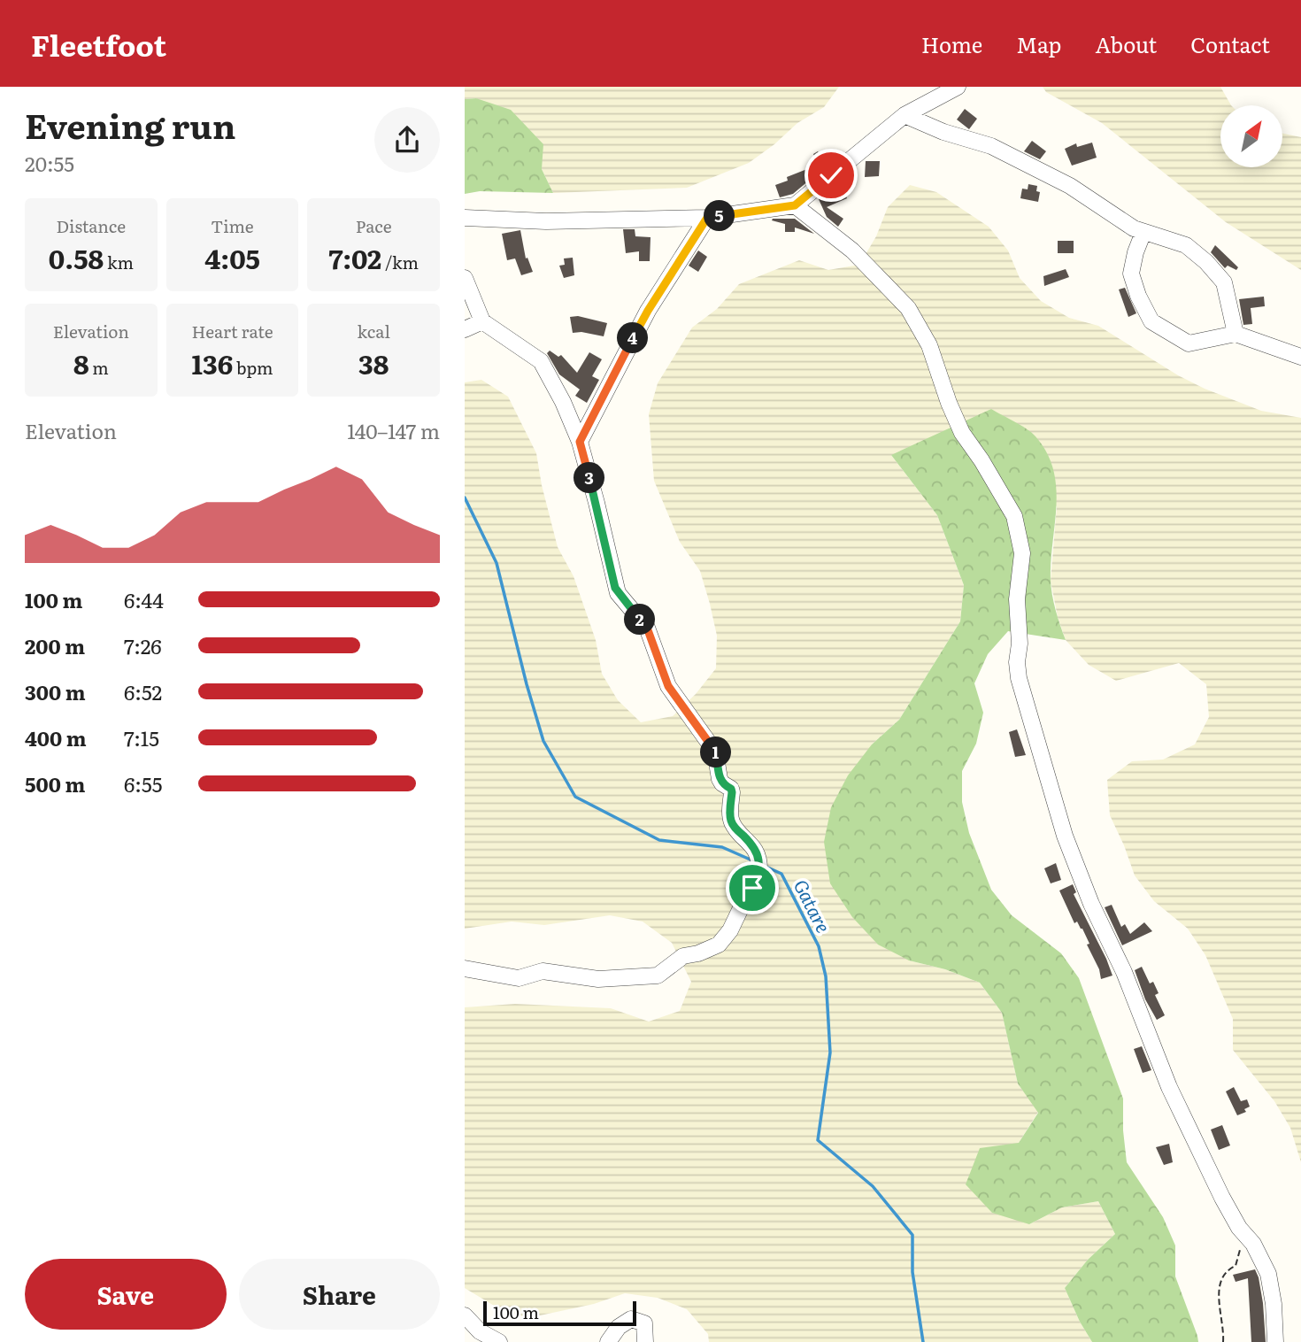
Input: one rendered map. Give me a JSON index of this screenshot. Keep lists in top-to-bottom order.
{
  "water": ["Gatare"],
  "scale_bar": "100 m",
  "north": "top right",
  "page": {
    "header": "Fleetfoot",
    "nav": [
      "Home",
      "Map",
      "About",
      "Contact"
    ],
    "heading": ["Evening run", "20:55"],
    "stats": [
      ["Distance", "0.58 km"],
      ["Time", "4:05"],
      ["Pace", "7:02 /km"],
      ["Elevation", "8 m"],
      ["Heart rate", "136 bpm"],
      ["kcal", "38"]
    ],
    "pins": [
      "5",
      "4",
      "3",
      "2",
      "1"
    ],
    "chart": ["Elevation", "140–147 m"],
    "list": [
      {
        "name": "100 m",
        "note": "6:44"
      },
      {
        "name": "200 m",
        "note": "7:26"
      },
      {
        "name": "300 m",
        "note": "6:52"
      },
      {
        "name": "400 m",
        "note": "7:15"
      },
      {
        "name": "500 m",
        "note": "6:55"
      }
    ],
    "buttons": ["Save", "Share"],
    "scale": "100 m"
  }
}
